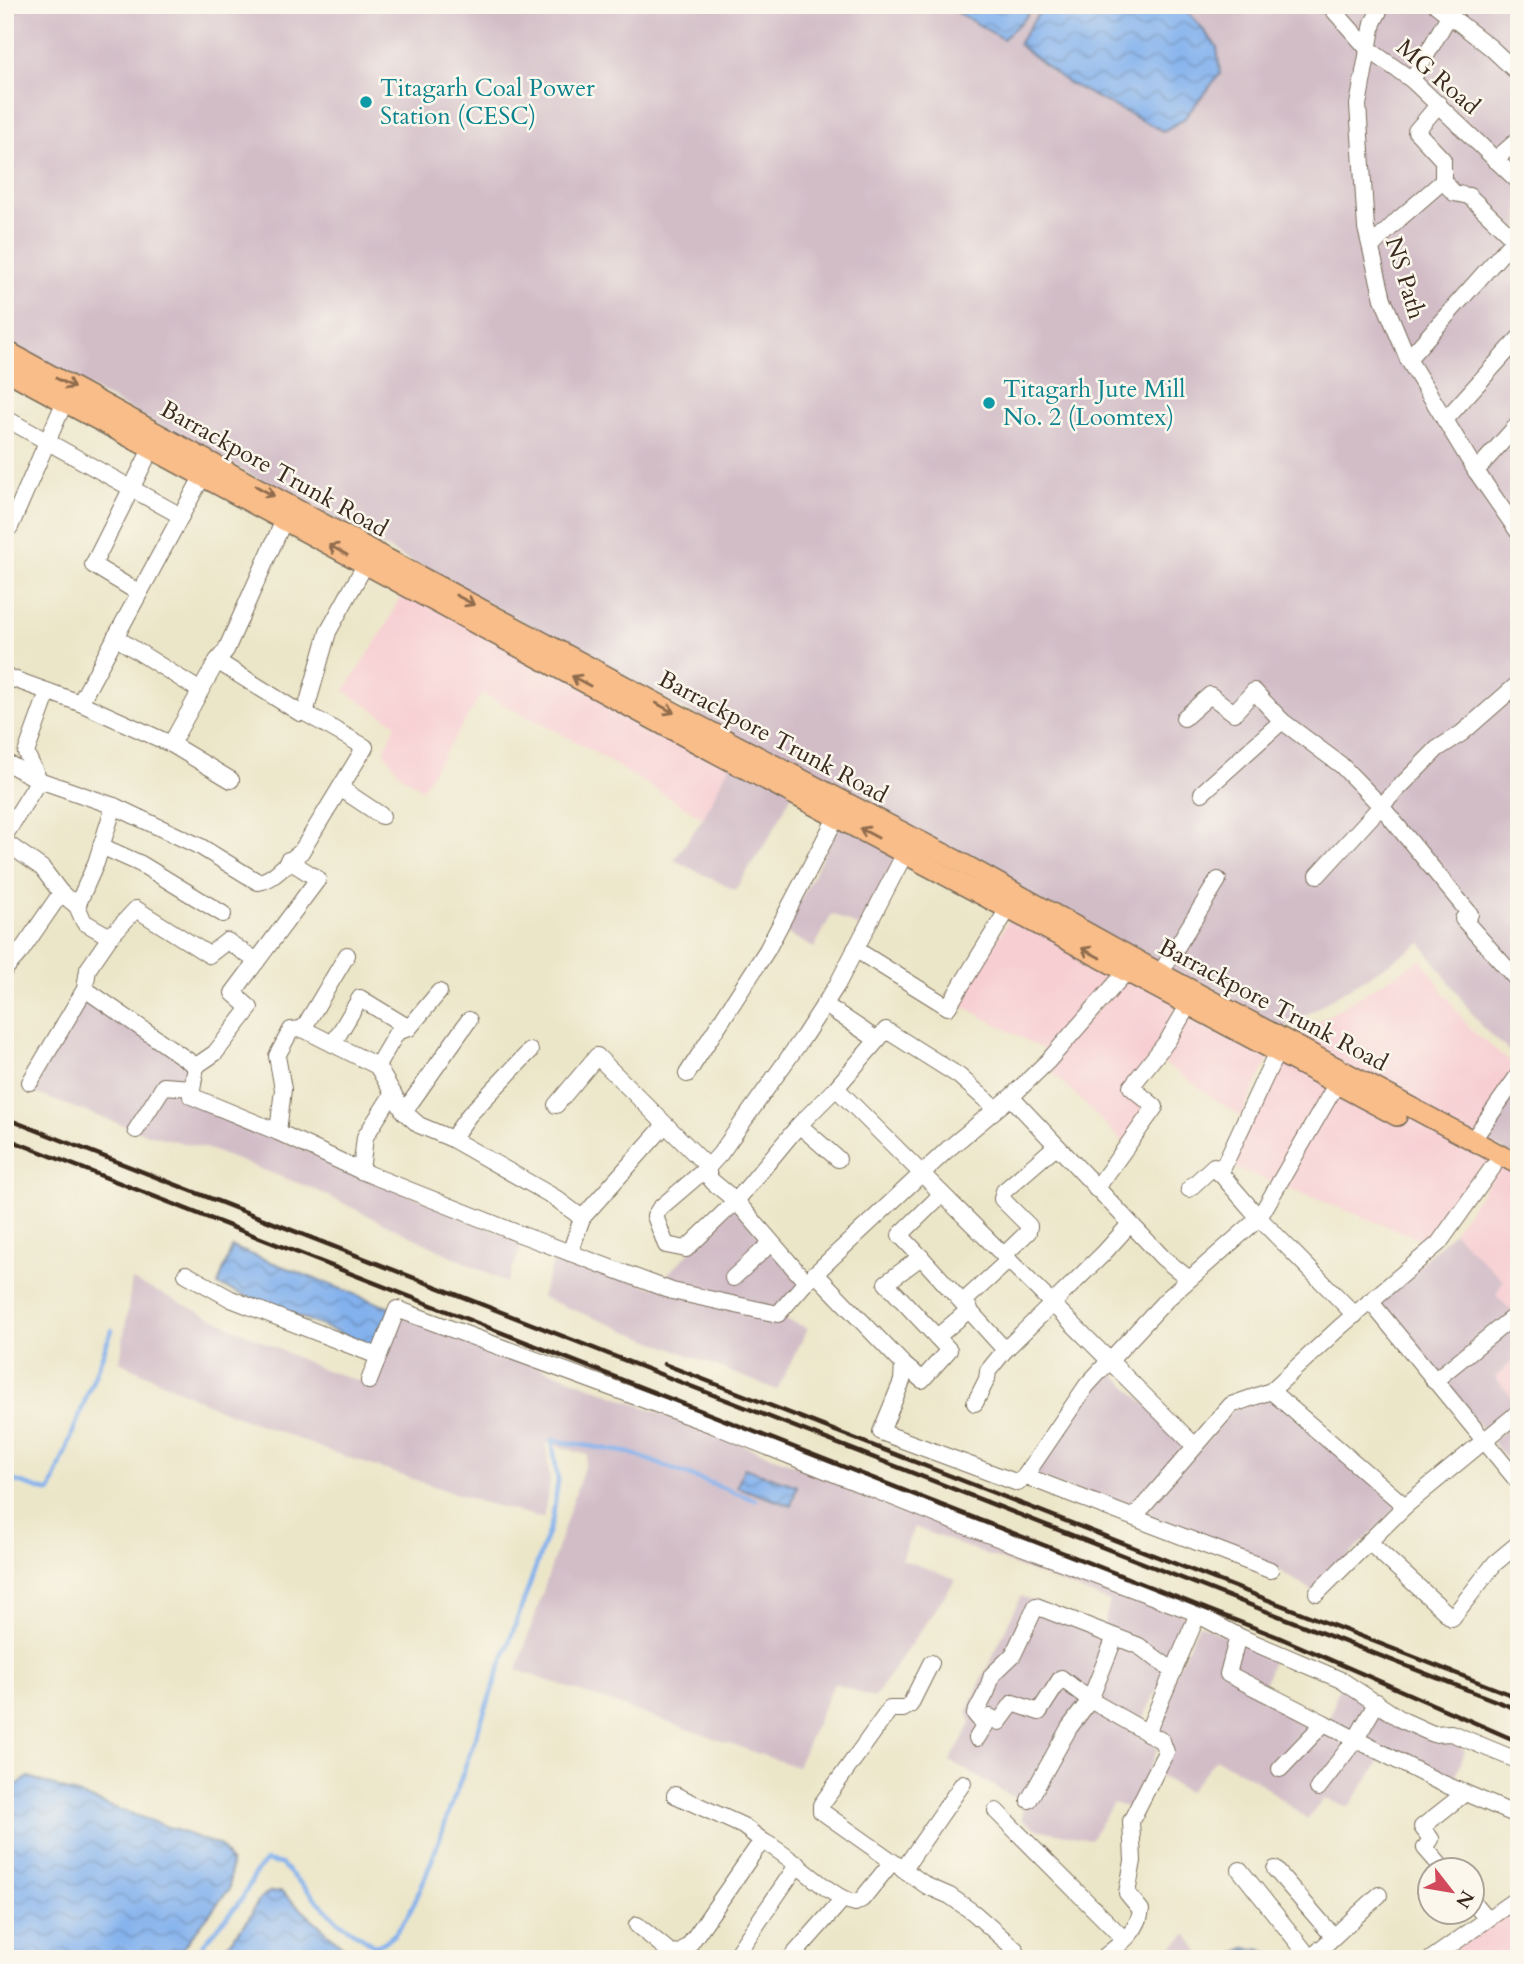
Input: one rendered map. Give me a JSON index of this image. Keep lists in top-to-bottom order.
{
  "streets": {
    "main road": ["Barrackpore Trunk Road"],
    "street": ["MG Road", "NS Path"]
  },
  "crossings": [
    ["MG Road", "NS Path"]
  ],
  "places": ["Titagarh Coal Power Station (CESC)", "Titagarh Jute Mill No. 2 (Loomtex)"],
  "north": "bottom right"
}
